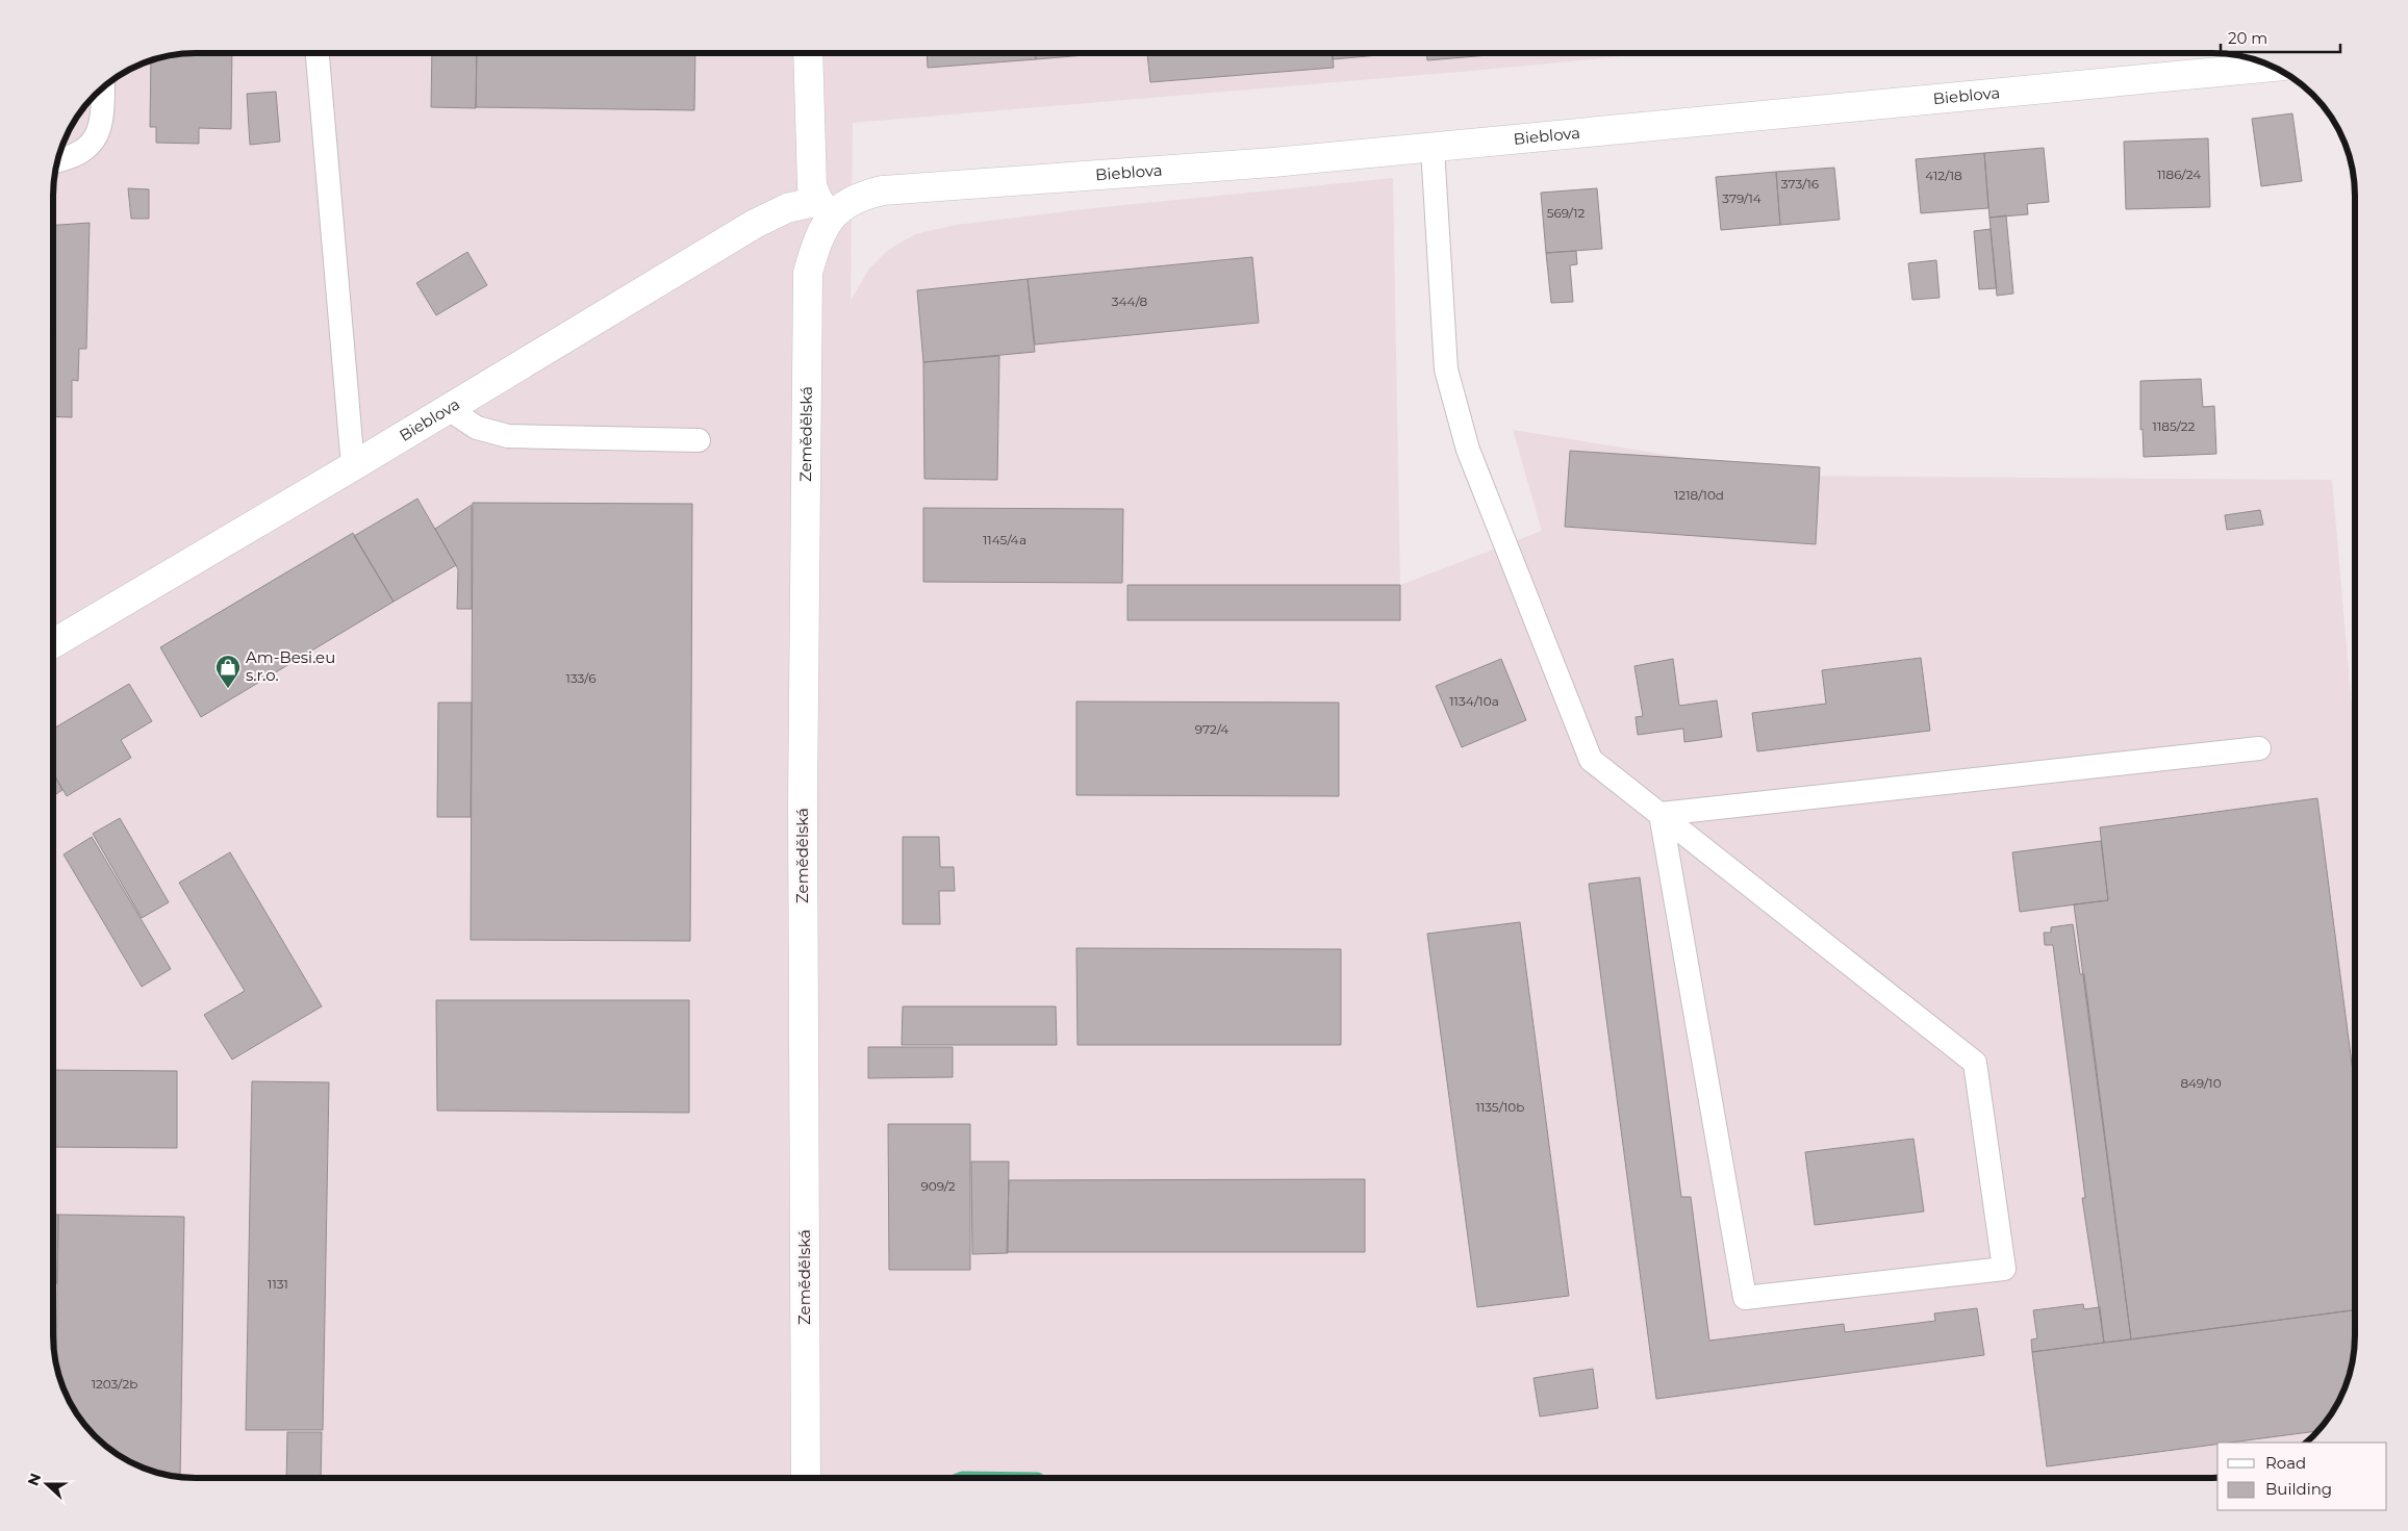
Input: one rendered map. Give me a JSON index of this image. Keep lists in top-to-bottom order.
{
  "streets": {
    "street": ["Bieblova", "Zemědělská"]
  },
  "crossings": [
    ["Bieblova", "Zemědělská"]
  ],
  "places": {
    "shop": ["Am-Besi.eu s.r.o."]
  },
  "house_numbers": [
    "1186/24",
    "412/18",
    "373/16",
    "379/14",
    "569/12",
    "344/8",
    "1185/22",
    "1218/10d",
    "1145/4a",
    "133/6",
    "1134/10a",
    "972/4",
    "849/10",
    "1135/10b",
    "909/2",
    "1131",
    "1203/2b"
  ],
  "legend": ["Road", "Building"],
  "scale_bar": "20 m",
  "north": "left"
}
